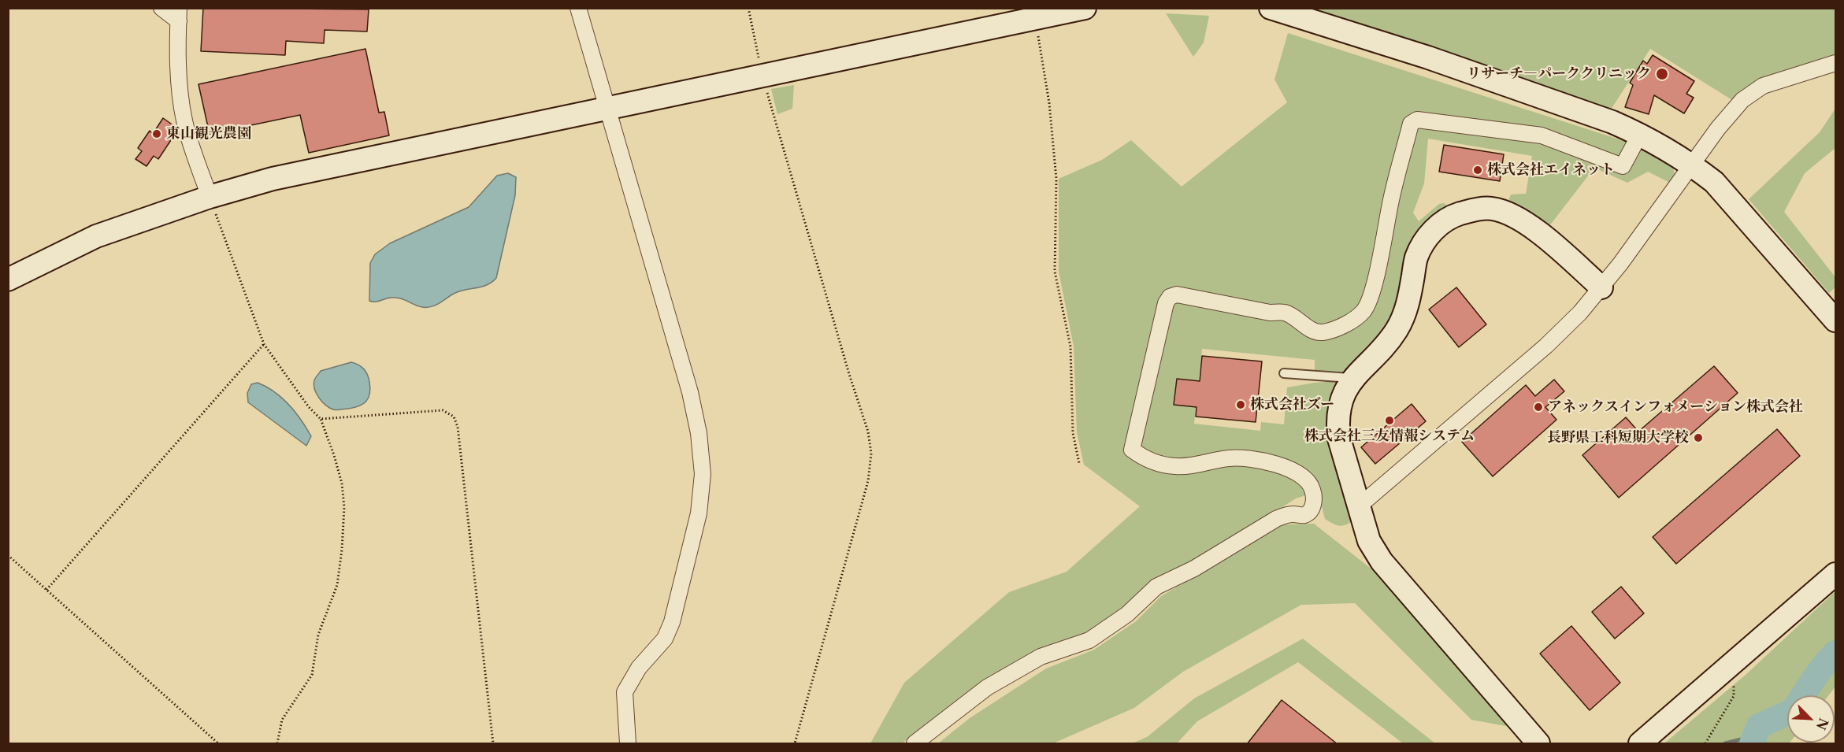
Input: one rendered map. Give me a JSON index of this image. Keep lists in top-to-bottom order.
{
  "places": [
    "リサーチ―パーククリニック",
    "東山観光農園",
    "株式会社エイネット",
    "株式会社ズー",
    "アネックスインフォメーション株式会社",
    "株式会社三友情報システム",
    "長野県工科短期大学校"
  ],
  "north": "bottom right"
}
